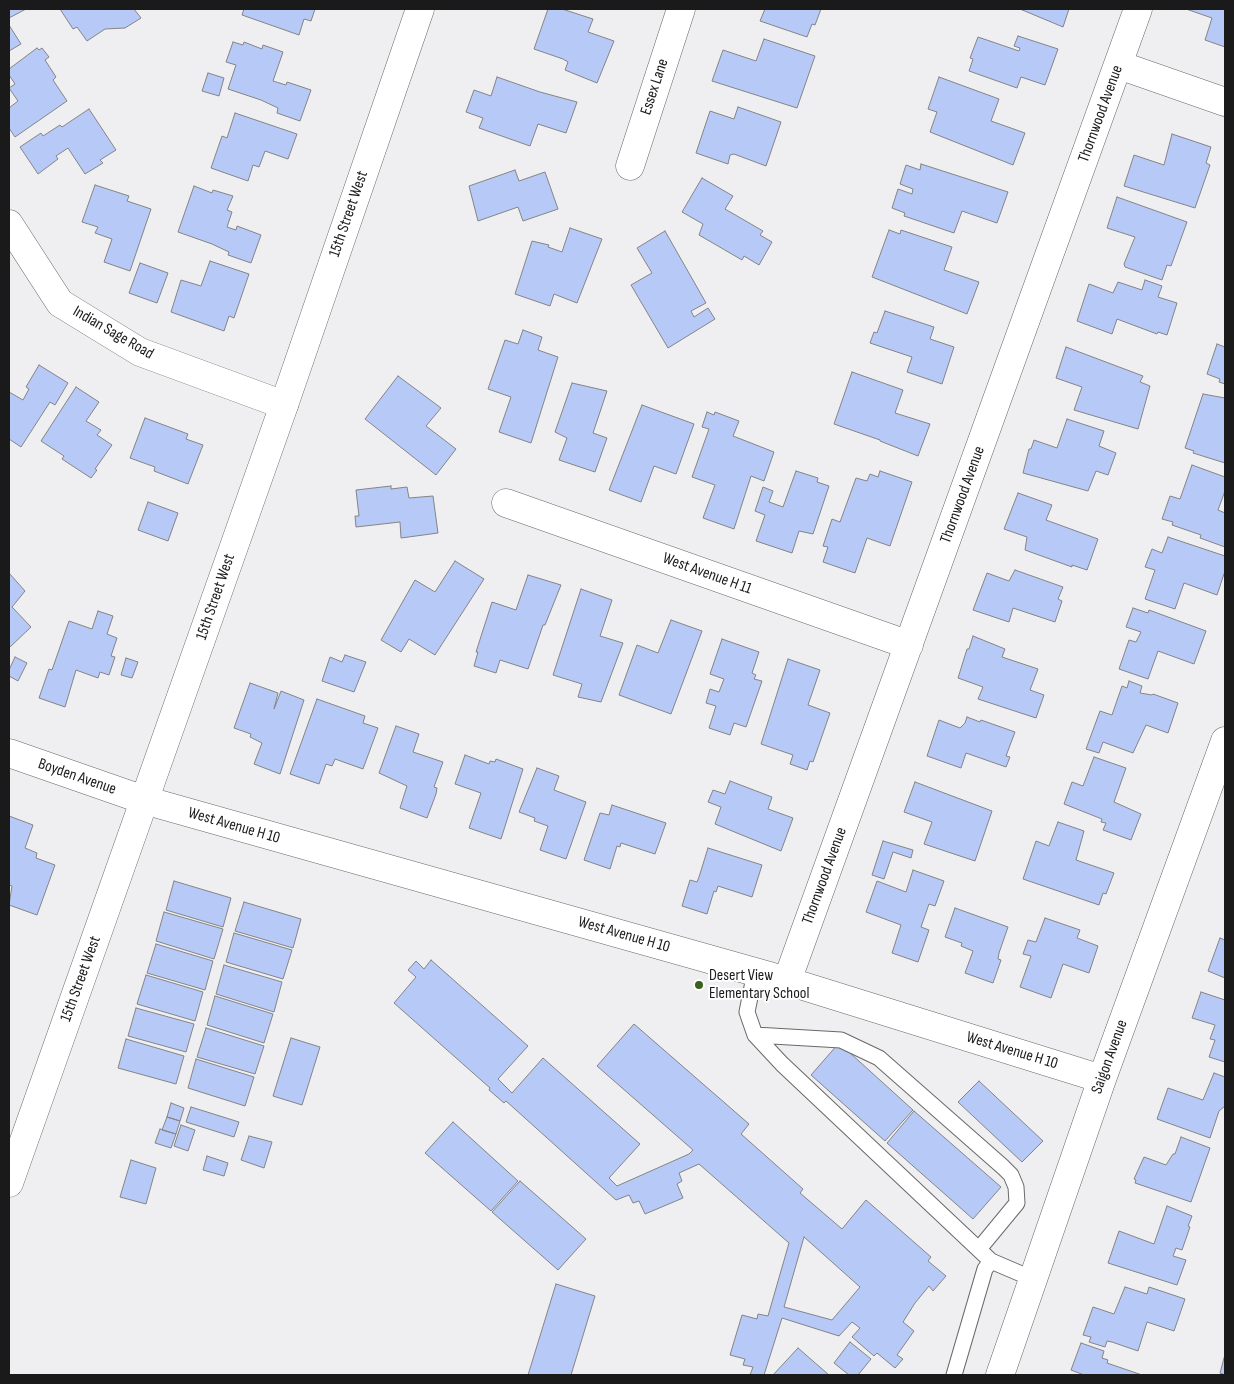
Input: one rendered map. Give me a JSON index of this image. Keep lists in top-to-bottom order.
{
  "streets": {
    "street": [
      "Essex Lane",
      "Thornwood Avenue",
      "15th Street West",
      "Indian Sage Road",
      "West Avenue H 11",
      "Boyden Avenue",
      "West Avenue H 10",
      "Saigon Avenue"
    ]
  },
  "crossings": [
    ["Thornwood Avenue", "West Avenue H 11"],
    ["Thornwood Avenue", "West Avenue H 10"],
    ["15th Street West", "Indian Sage Road"],
    ["15th Street West", "Boyden Avenue"],
    ["15th Street West", "West Avenue H 10"],
    ["Boyden Avenue", "West Avenue H 10"],
    ["West Avenue H 10", "Saigon Avenue"]
  ],
  "places": ["Desert View Elementary School"]
}
